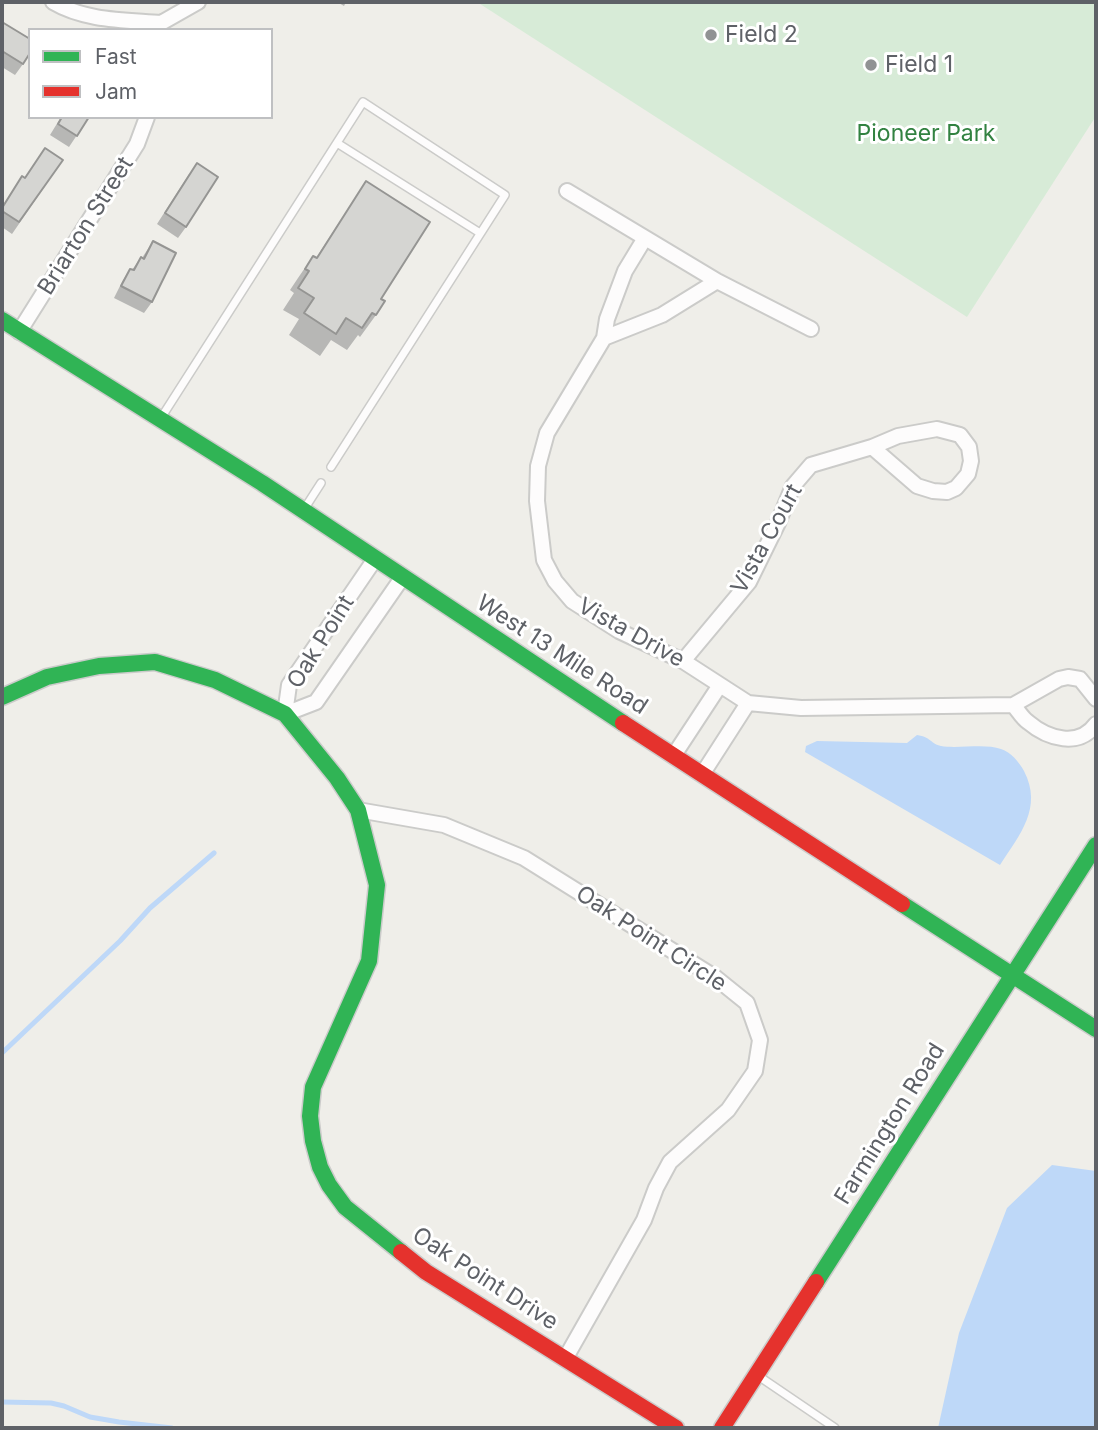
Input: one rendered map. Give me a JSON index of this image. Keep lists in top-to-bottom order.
{
  "streets": {
    "street": [
      "Briarton Street",
      "Vista Court",
      "Vista Drive",
      "Oak Point",
      "West 13 Mile Road",
      "Oak Point Circle",
      "Farmington Road",
      "Oak Point Drive"
    ]
  },
  "crossings": [
    ["Briarton Street", "West 13 Mile Road"],
    ["Vista Court", "Vista Drive"],
    ["Oak Point", "West 13 Mile Road"],
    ["Oak Point", "Oak Point Drive"],
    ["West 13 Mile Road", "Farmington Road"],
    ["Oak Point Circle", "Oak Point Drive"]
  ],
  "parks": ["Pioneer Park"],
  "places": ["Field 2", "Field 1"],
  "legend": ["Fast", "Jam"]
}
